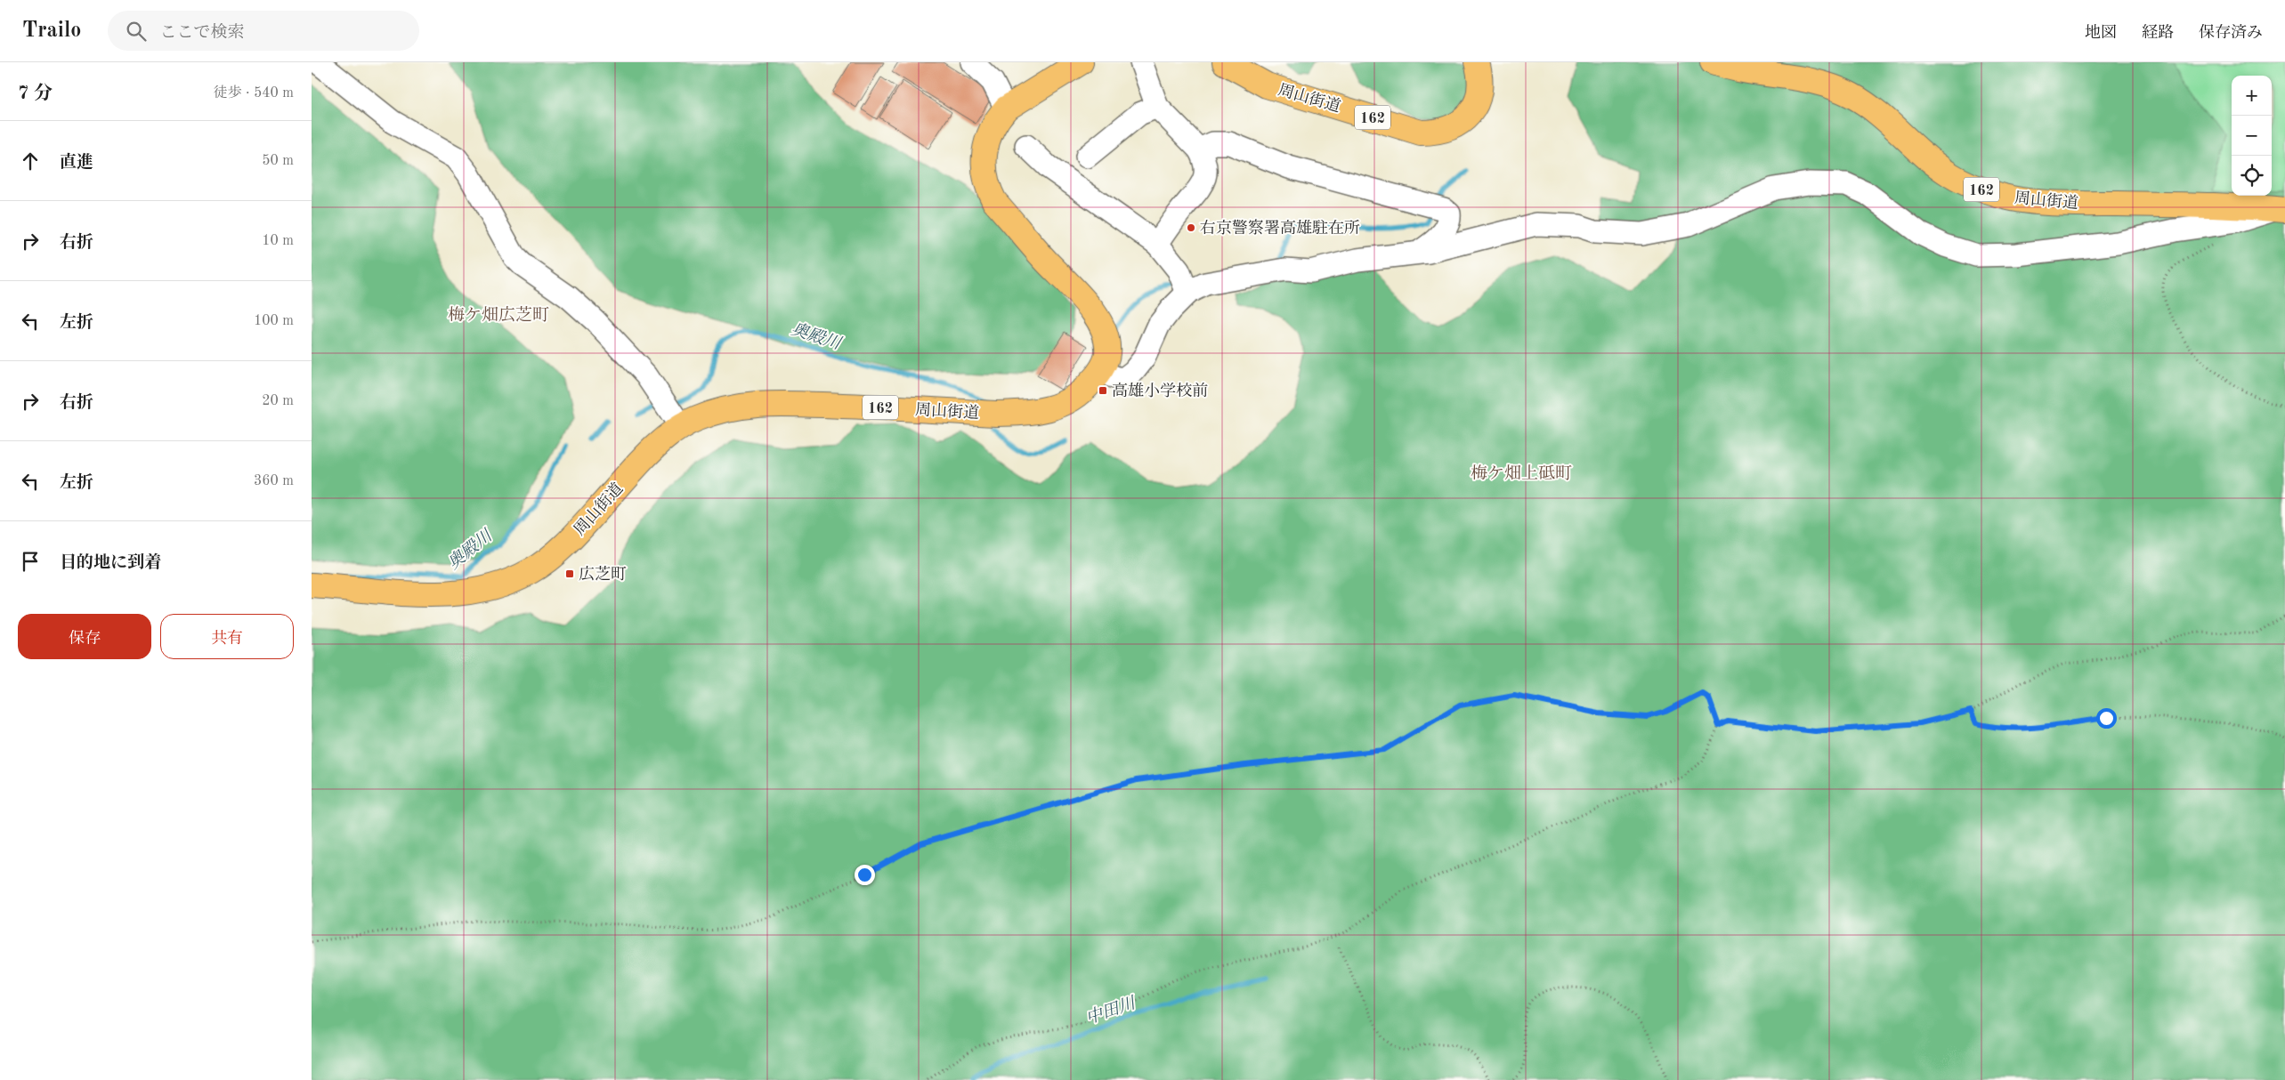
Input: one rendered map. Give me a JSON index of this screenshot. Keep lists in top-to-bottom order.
{
  "streets": {
    "highway": ["周山街道", "162"]
  },
  "districts": ["梅ケ畑広芝町", "梅ケ畑上砥町"],
  "water": ["奥殿川", "中田川"],
  "places": {
    "other": ["右京警察署高雄駐在所"],
    "transit": ["高雄小学校前", "広芝町"]
  },
  "page": {
    "header": "Trailo",
    "search": "ここで検索",
    "nav": ["地図", "経路", "保存済み"],
    "heading": ["7 分", "徒歩 · 540 m"],
    "map_buttons": ["+", "−"],
    "list": [
      ["直進", "50 m"],
      ["右折", "10 m"],
      ["左折", "100 m"],
      ["右折", "20 m"],
      ["左折", "360 m"],
      "目的地に到着"
    ],
    "buttons": ["保存", "共有"]
  }
}
